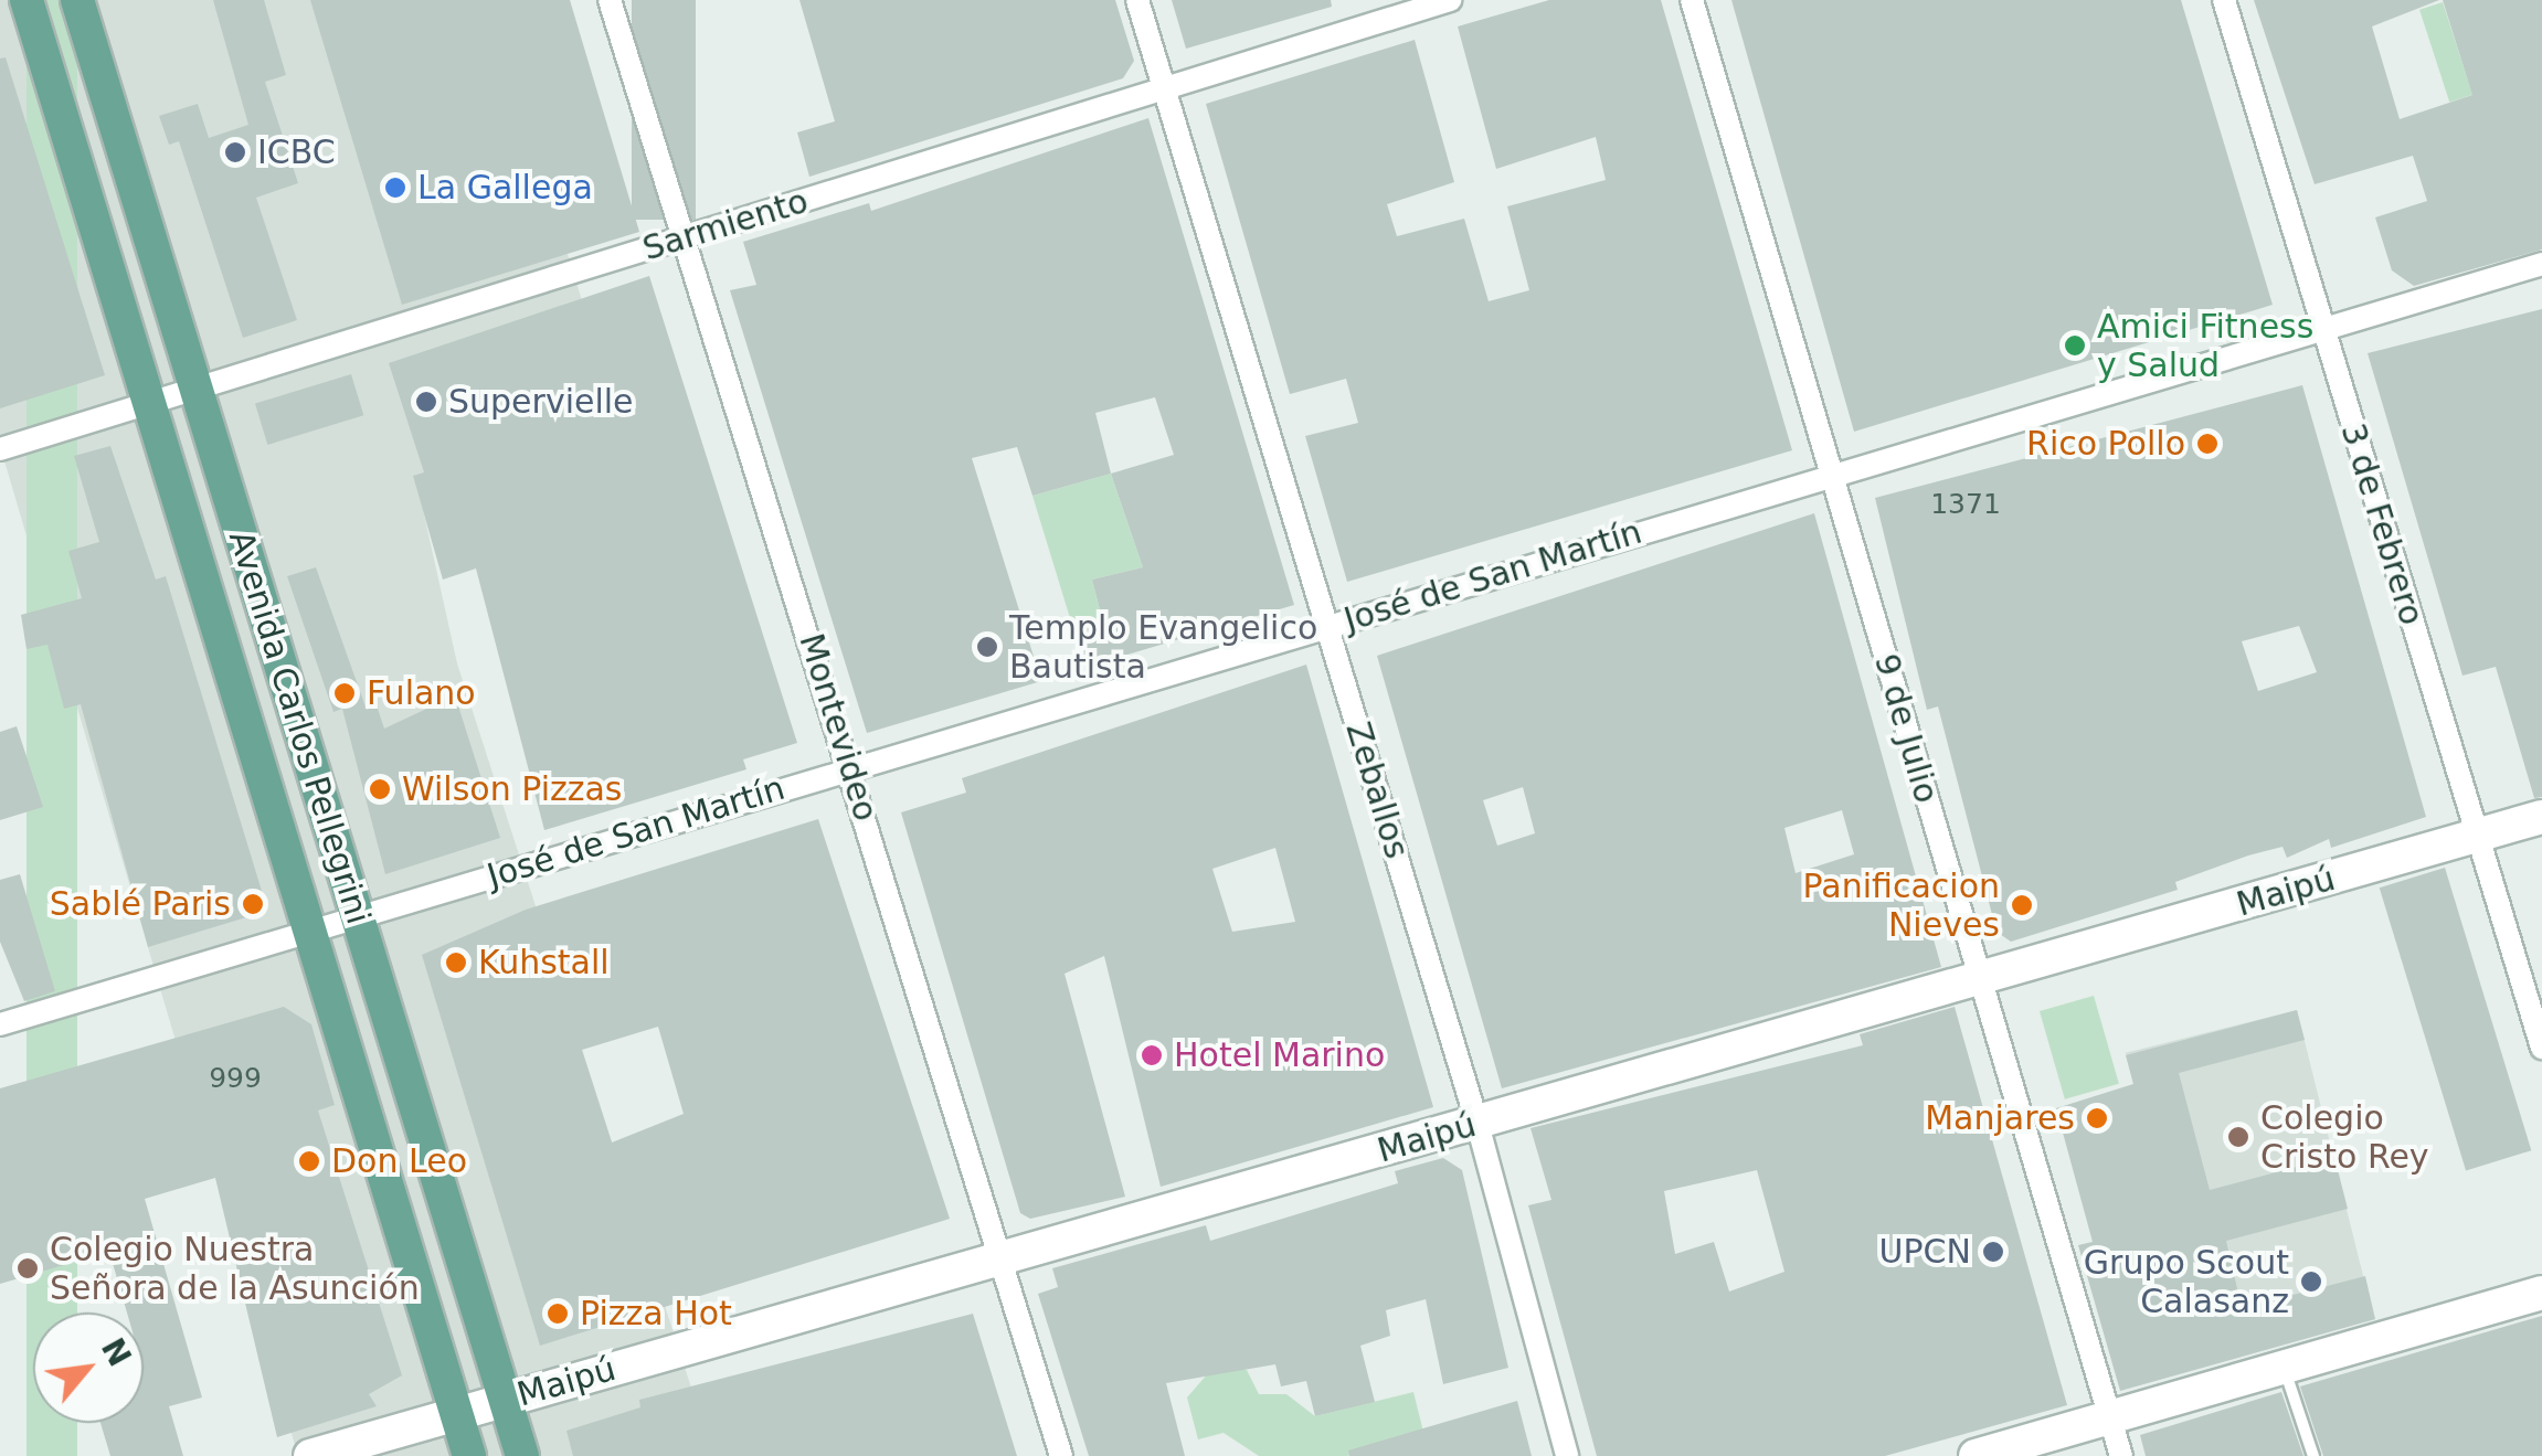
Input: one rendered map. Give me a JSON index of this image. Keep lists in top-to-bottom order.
{
  "streets": {
    "main road": ["Avenida Carlos Pellegrini", "Maipú"],
    "street": [
      "Sarmiento",
      "3 de Febrero",
      "José de San Martín",
      "Montevideo",
      "9 de Julio",
      "Zeballos"
    ]
  },
  "crossings": [
    ["Sarmiento", "Avenida Carlos Pellegrini"],
    ["Sarmiento", "Montevideo"],
    ["Sarmiento", "Zeballos"],
    ["3 de Febrero", "José de San Martín"],
    ["3 de Febrero", "Maipú"],
    ["José de San Martín", "Avenida Carlos Pellegrini"],
    ["José de San Martín", "Montevideo"],
    ["José de San Martín", "9 de Julio"],
    ["José de San Martín", "Zeballos"],
    ["Avenida Carlos Pellegrini", "Maipú"],
    ["Montevideo", "Maipú"],
    ["9 de Julio", "Maipú"],
    ["Zeballos", "Maipú"]
  ],
  "places": [
    "ICBC",
    "La Gallega",
    "Amici Fitness y Salud",
    "Supervielle",
    "Rico Pollo",
    "Templo Evangelico Bautista",
    "Fulano",
    "Wilson Pizzas",
    "Sablé Paris",
    "Panificacion Nieves",
    "Kuhstall",
    "Hotel Marino",
    "Manjares",
    "Colegio Cristo Rey",
    "Don Leo",
    "UPCN",
    "Colegio Nuestra Señora de la Asunción",
    "Grupo Scout Calasanz",
    "Pizza Hot"
  ],
  "house_numbers": ["1371", "999"],
  "north": "top right"
}
